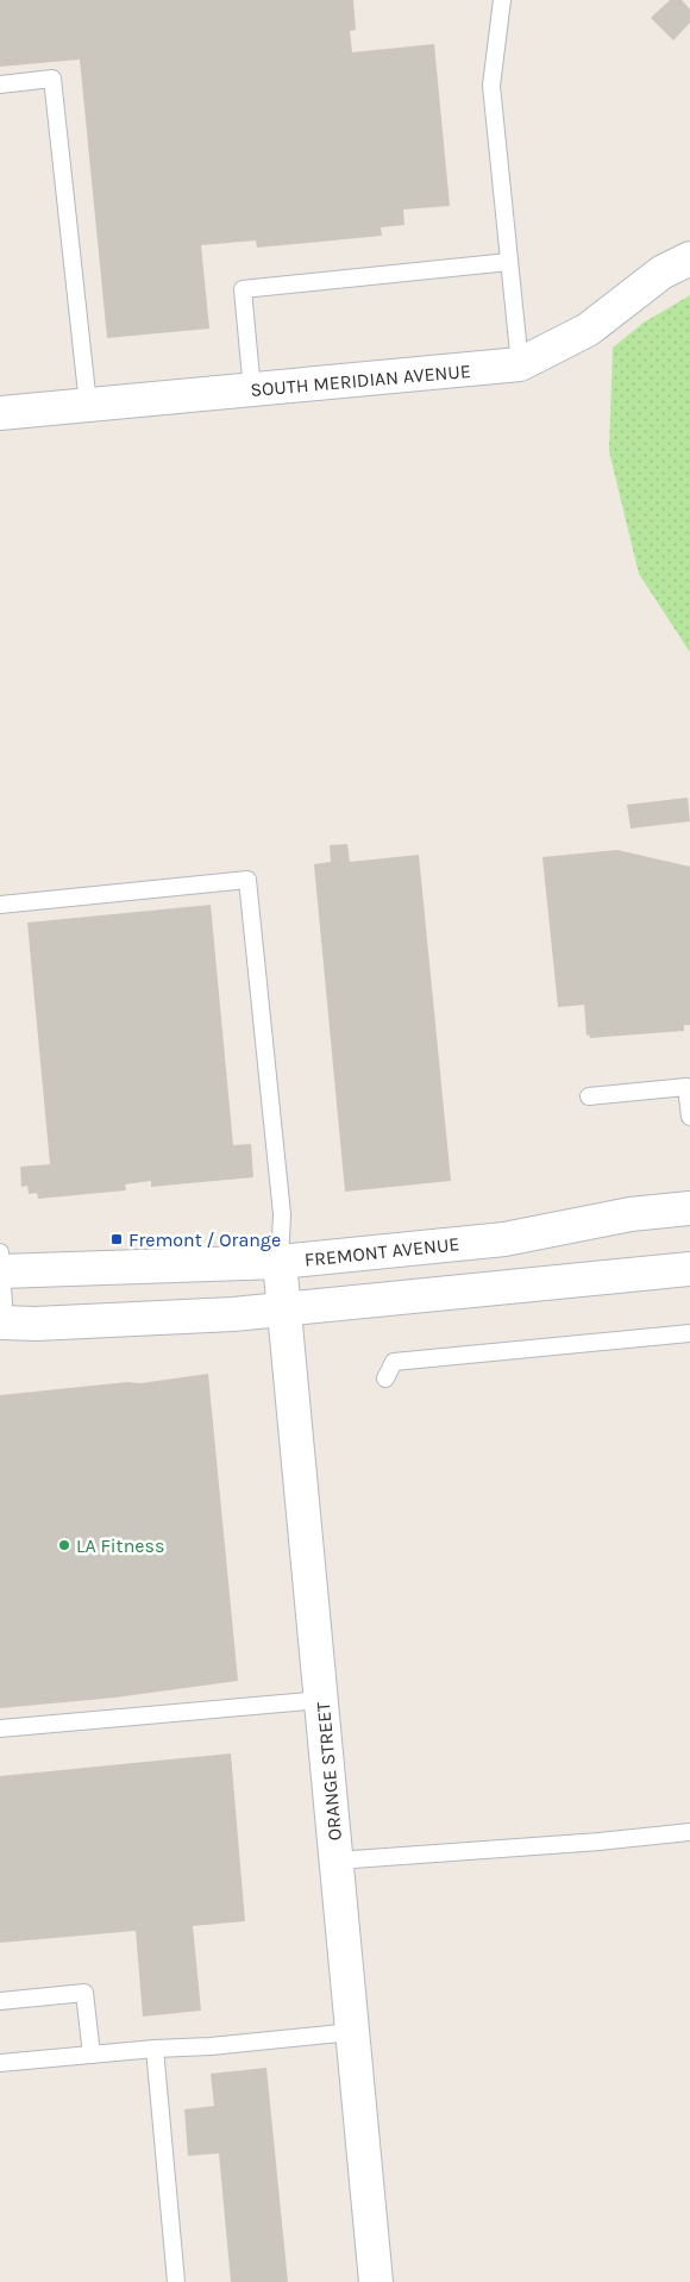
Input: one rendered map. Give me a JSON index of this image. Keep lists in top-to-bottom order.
{
  "streets": {
    "street": ["SOUTH MERIDIAN AVENUE", "FREMONT AVENUE", "ORANGE STREET"]
  },
  "crossings": [
    ["FREMONT AVENUE", "ORANGE STREET"]
  ],
  "places": {
    "transit": ["Fremont / Orange"],
    "other": ["LA Fitness"]
  }
}
